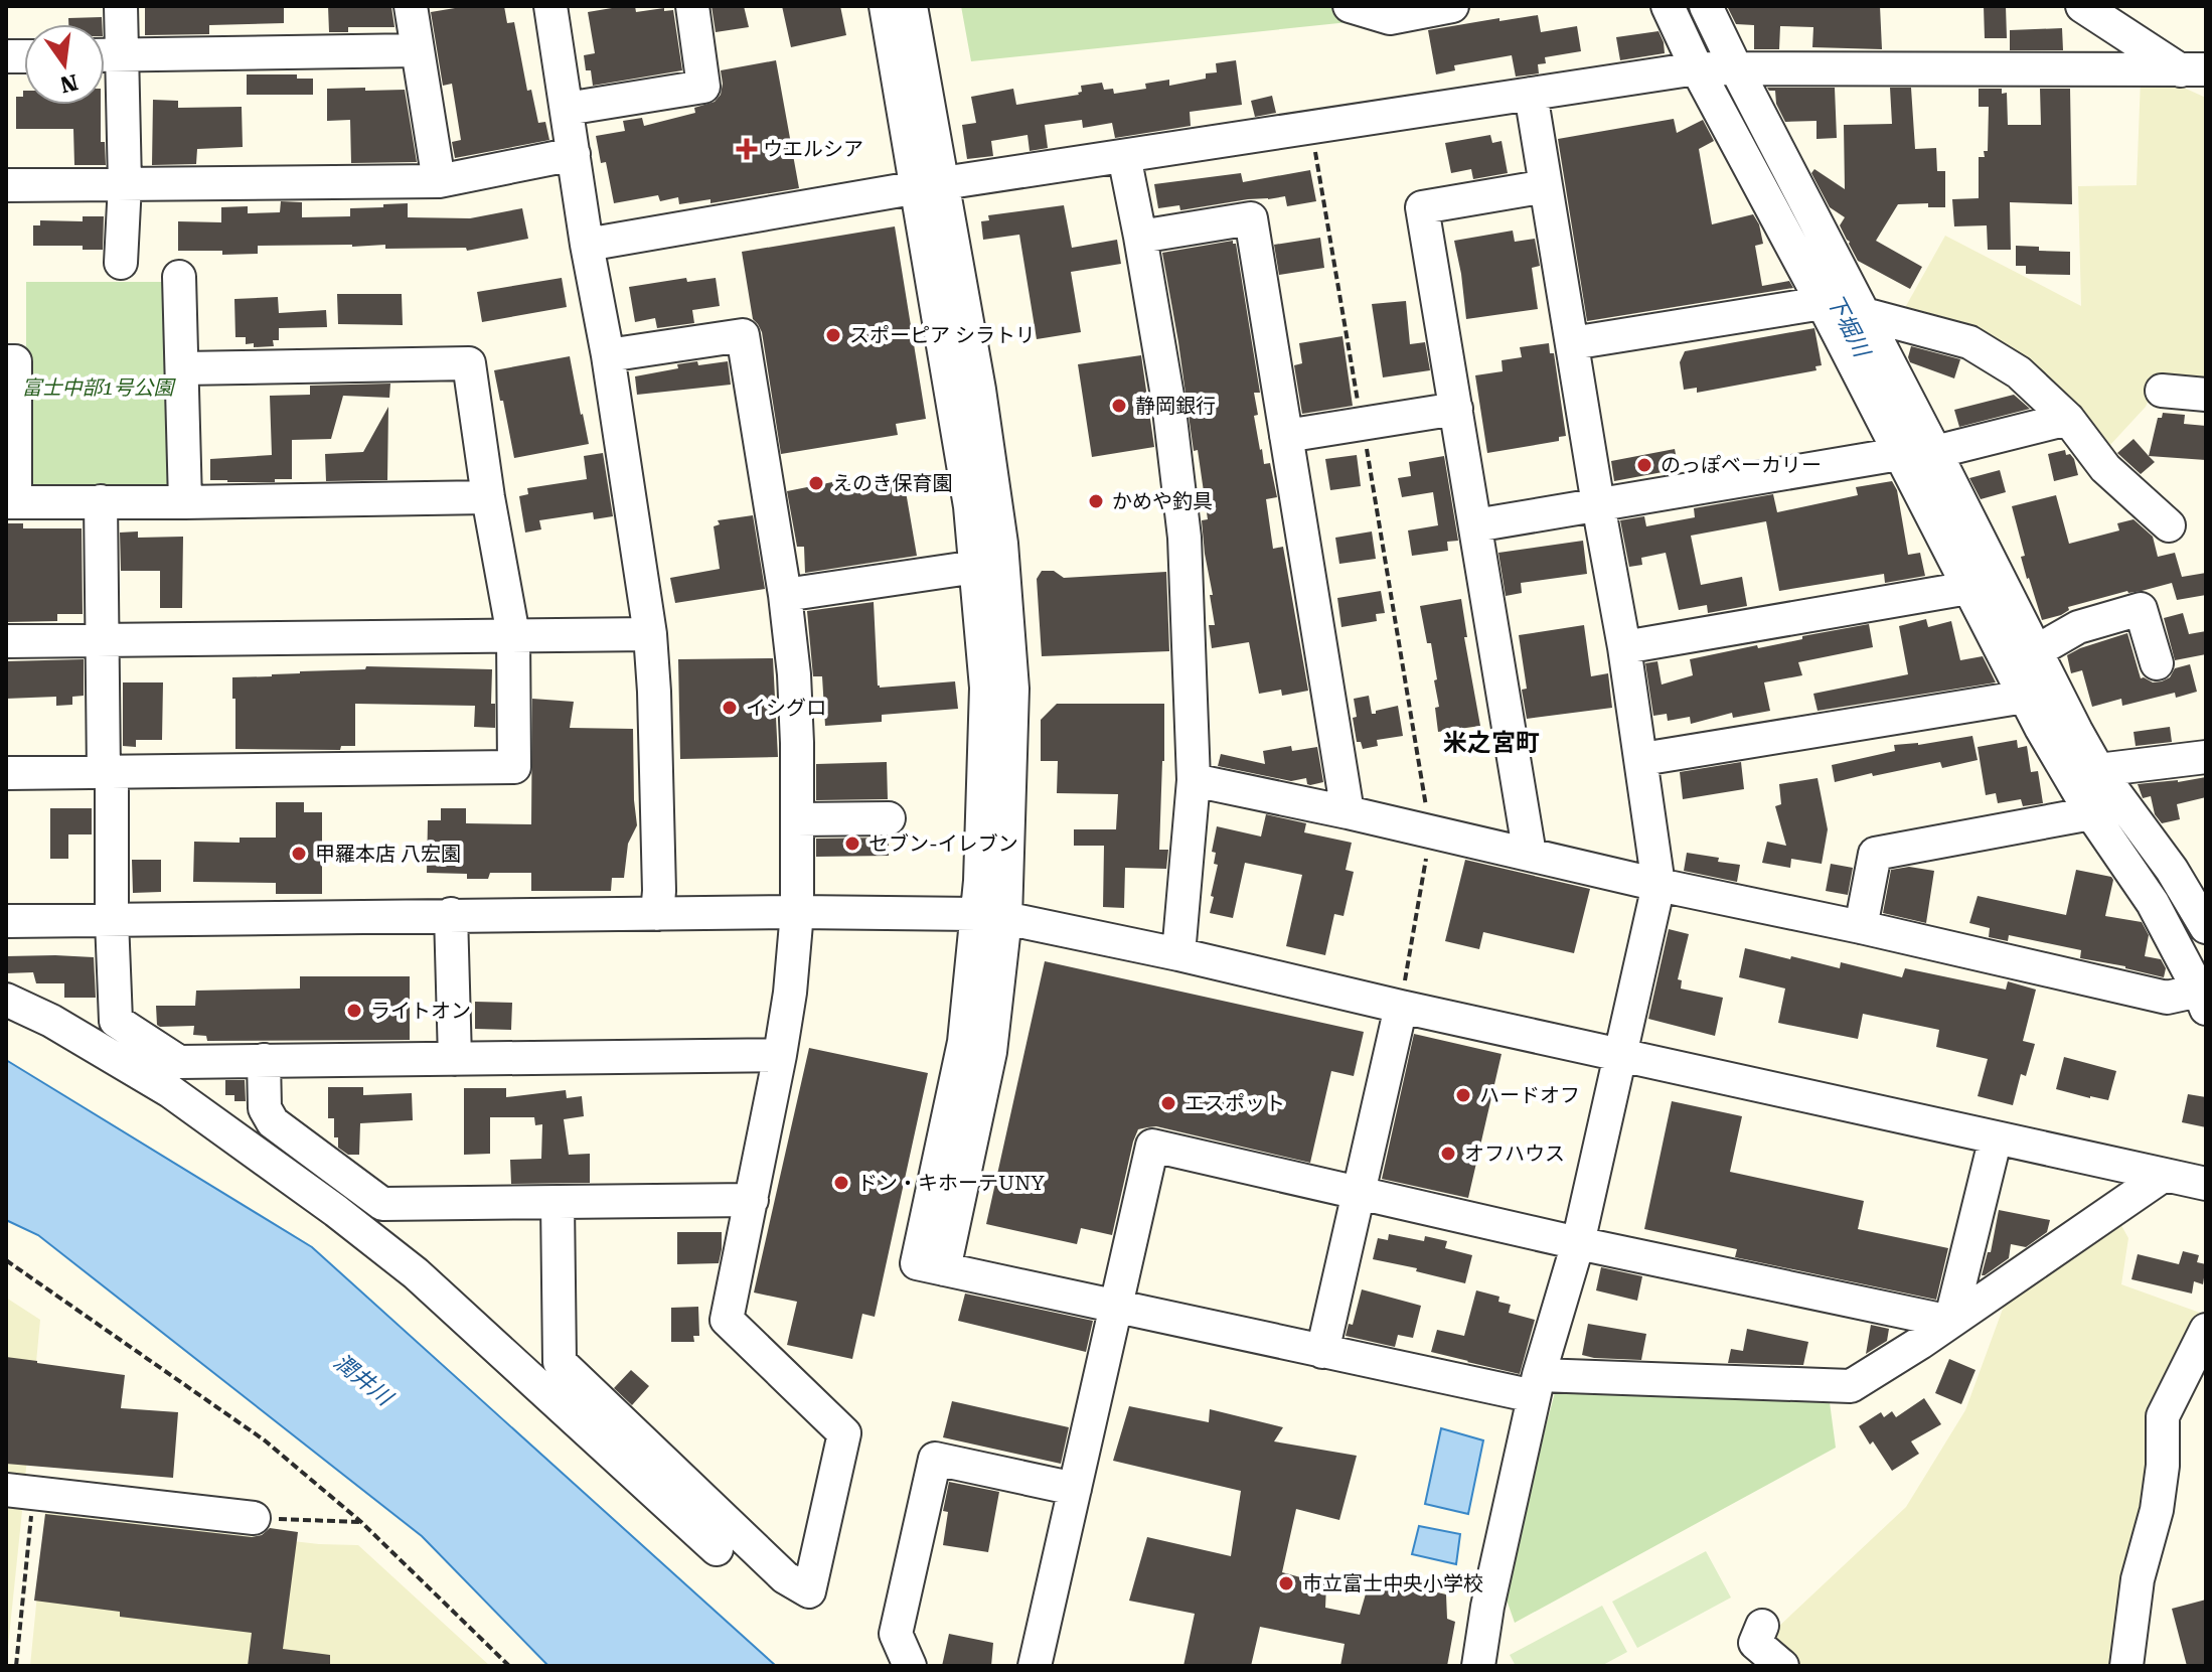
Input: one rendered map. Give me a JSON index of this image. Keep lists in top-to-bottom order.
{
  "districts": ["米之宮町"],
  "water": ["下堀川", "潤井川"],
  "parks": ["富士中部1号公園"],
  "places": {
    "health": ["ウエルシア"],
    "other": [
      "スポーピア シラトリ",
      "静岡銀行",
      "のっぽベーカリー",
      "えのき保育園",
      "かめや釣具",
      "イシグロ",
      "セブン-イレブン",
      "甲羅本店 八宏園",
      "ライトオン",
      "ハードオフ",
      "エスポット",
      "オフハウス",
      "ドン・キホーテUNY",
      "市立富士中央小学校"
    ]
  },
  "north": "bottom"
}
